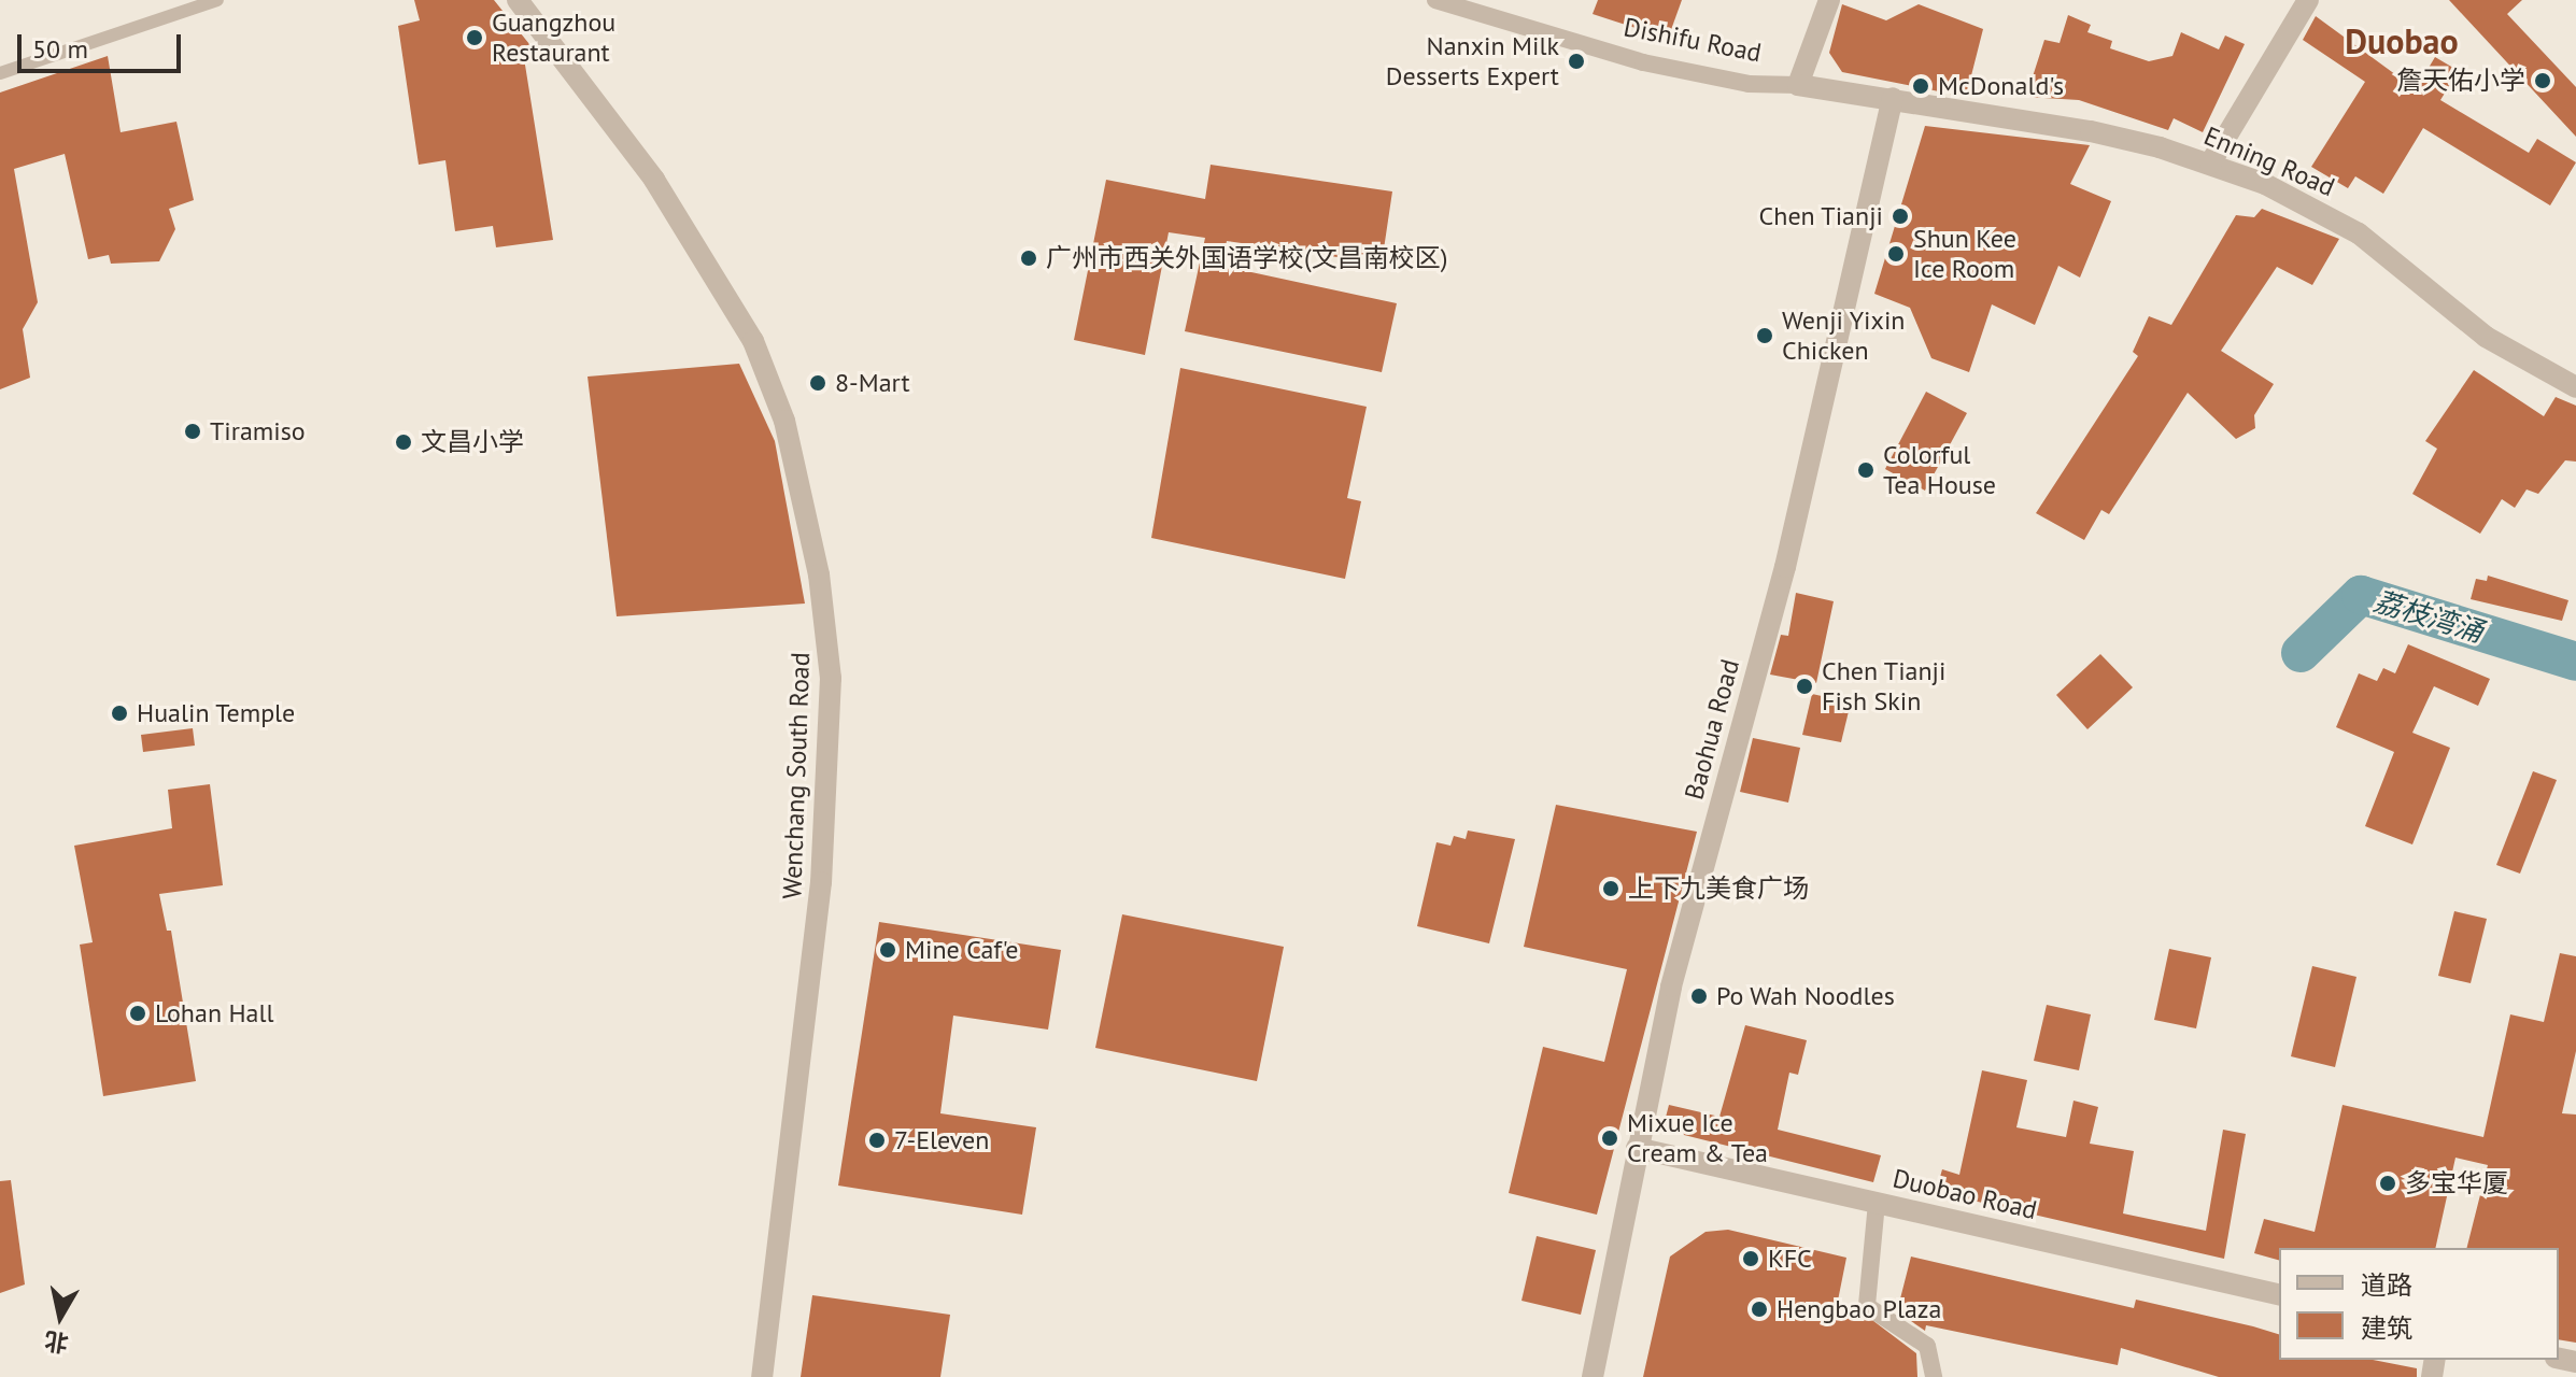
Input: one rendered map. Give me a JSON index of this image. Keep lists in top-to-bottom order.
{
  "streets": {
    "street": [
      "Dishifu Road",
      "Enning Road",
      "Baohua Road",
      "Wenchang South Road",
      "Duobao Road"
    ]
  },
  "crossings": [
    ["Dishifu Road", "Enning Road"],
    ["Dishifu Road", "Baohua Road"],
    ["Enning Road", "Baohua Road"],
    ["Baohua Road", "Duobao Road"]
  ],
  "districts": ["Duobao"],
  "water": ["荔枝湾涌"],
  "places": [
    "Guangzhou Restaurant",
    "Nanxin Milk Desserts Expert",
    "詹天佑小学",
    "McDonald's",
    "Chen Tianji",
    "Shun Kee Ice Room",
    "广州市西关外国语学校(文昌南校区)",
    "Wenji Yixin Chicken",
    "8-Mart",
    "Tiramiso",
    "文昌小学",
    "Colorful Tea House",
    "Chen Tianji Fish Skin",
    "Hualin Temple",
    "上下九美食广场",
    "Mine Caf'e",
    "Po Wah Noodles",
    "Lohan Hall",
    "Mixue Ice Cream & Tea",
    "7-Eleven",
    "多宝华厦",
    "KFC",
    "Hengbao Plaza"
  ],
  "legend": ["道路", "建筑"],
  "scale_bar": "50 m",
  "north": "bottom"
}
